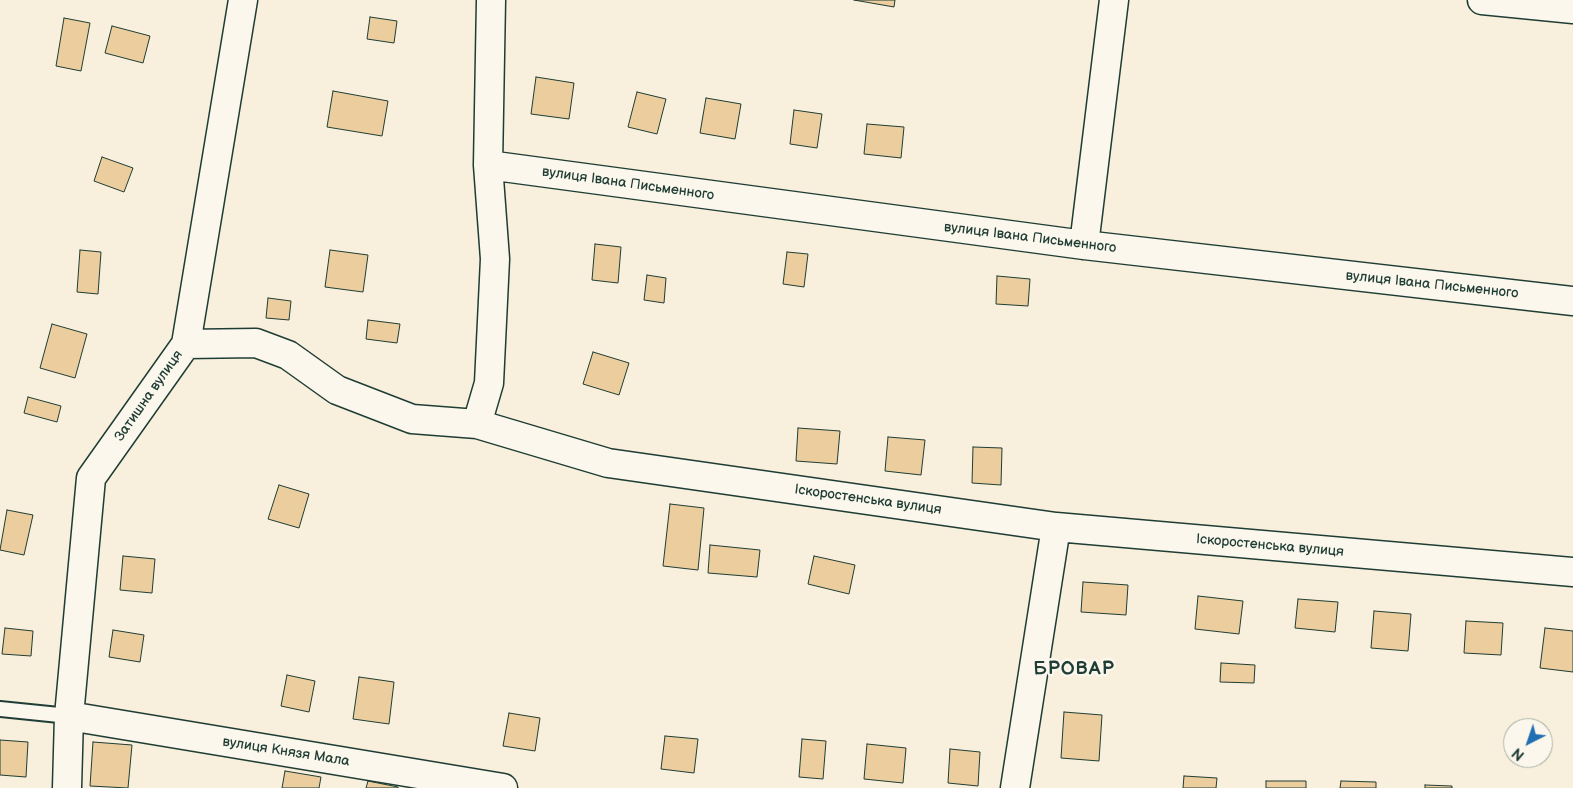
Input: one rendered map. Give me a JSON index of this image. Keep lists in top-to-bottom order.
{
  "streets": {
    "street": [
      "вулиця Івана Письменного",
      "Затишна вулиця",
      "Іскоростенська вулиця",
      "вулиця Князя Мала"
    ]
  },
  "crossings": [
    ["Затишна вулиця", "Іскоростенська вулиця"],
    ["Затишна вулиця", "вулиця Князя Мала"]
  ],
  "districts": ["БРОВАР"],
  "north": "bottom left"
}
